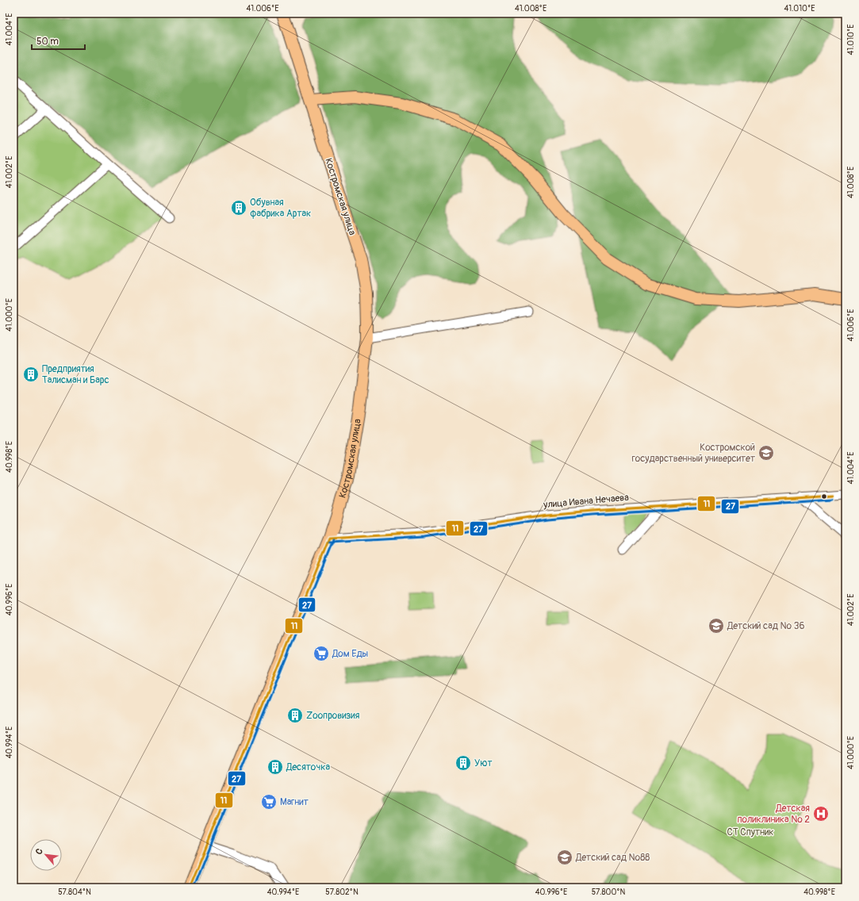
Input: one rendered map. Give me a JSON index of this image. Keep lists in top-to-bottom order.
{
  "streets": {
    "main road": ["Костромская улица"],
    "street": ["улица Ивана Нечаева"]
  },
  "crossings": [
    ["Костромская улица", "улица Ивана Нечаева"]
  ],
  "parks": ["СТ Спутник"],
  "places": {
    "building": [
      "Обувная фабрика Артак",
      "Предприятия Талисман и Барс",
      "Zоопровизия",
      "Уют",
      "Десяточка"
    ],
    "school or university": ["Костромской государственный университет", "Детский сад № 36", "Детский сад №88"],
    "supermarket": ["Дом Еды", "Магнит"],
    "hospital": ["Детская поликлиника № 2"]
  },
  "lines": ["transit line 11", "transit line 27"],
  "scale_bar": "50 m",
  "north": "top left",
  "coordinates": [
    "41.006°E",
    "41.008°E",
    "41.010°E",
    "41.004°E",
    "41.002°E",
    "41.000°E",
    "40.998°E",
    "40.996°E",
    "40.994°E",
    "57.804°N",
    "57.802°N",
    "57.800°N"
  ]
}
